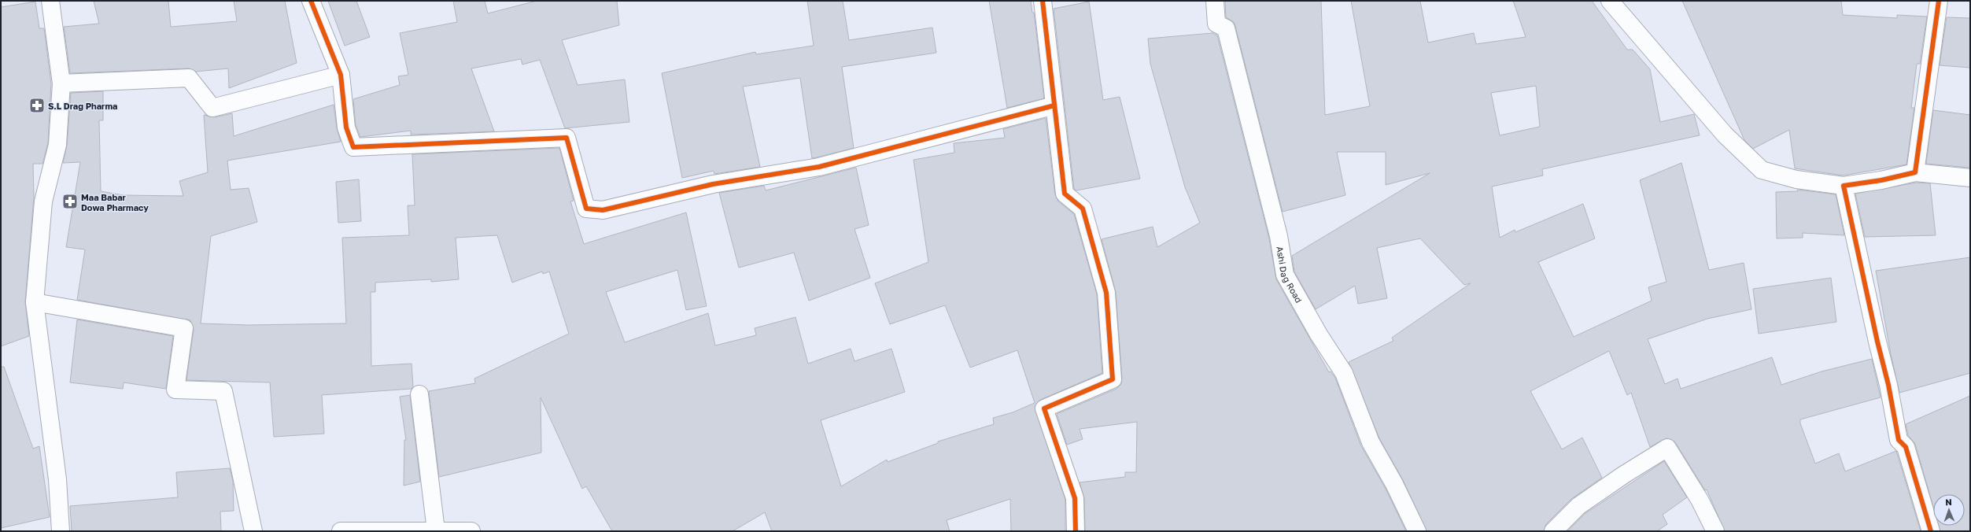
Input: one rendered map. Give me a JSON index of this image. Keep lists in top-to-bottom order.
{
  "streets": {
    "street": ["Ashi Dag Road"]
  },
  "places": {
    "pharmacy": ["S.L Drag Pharma", "Maa Babar Dowa Pharmacy"]
  },
  "north": "top"
}
